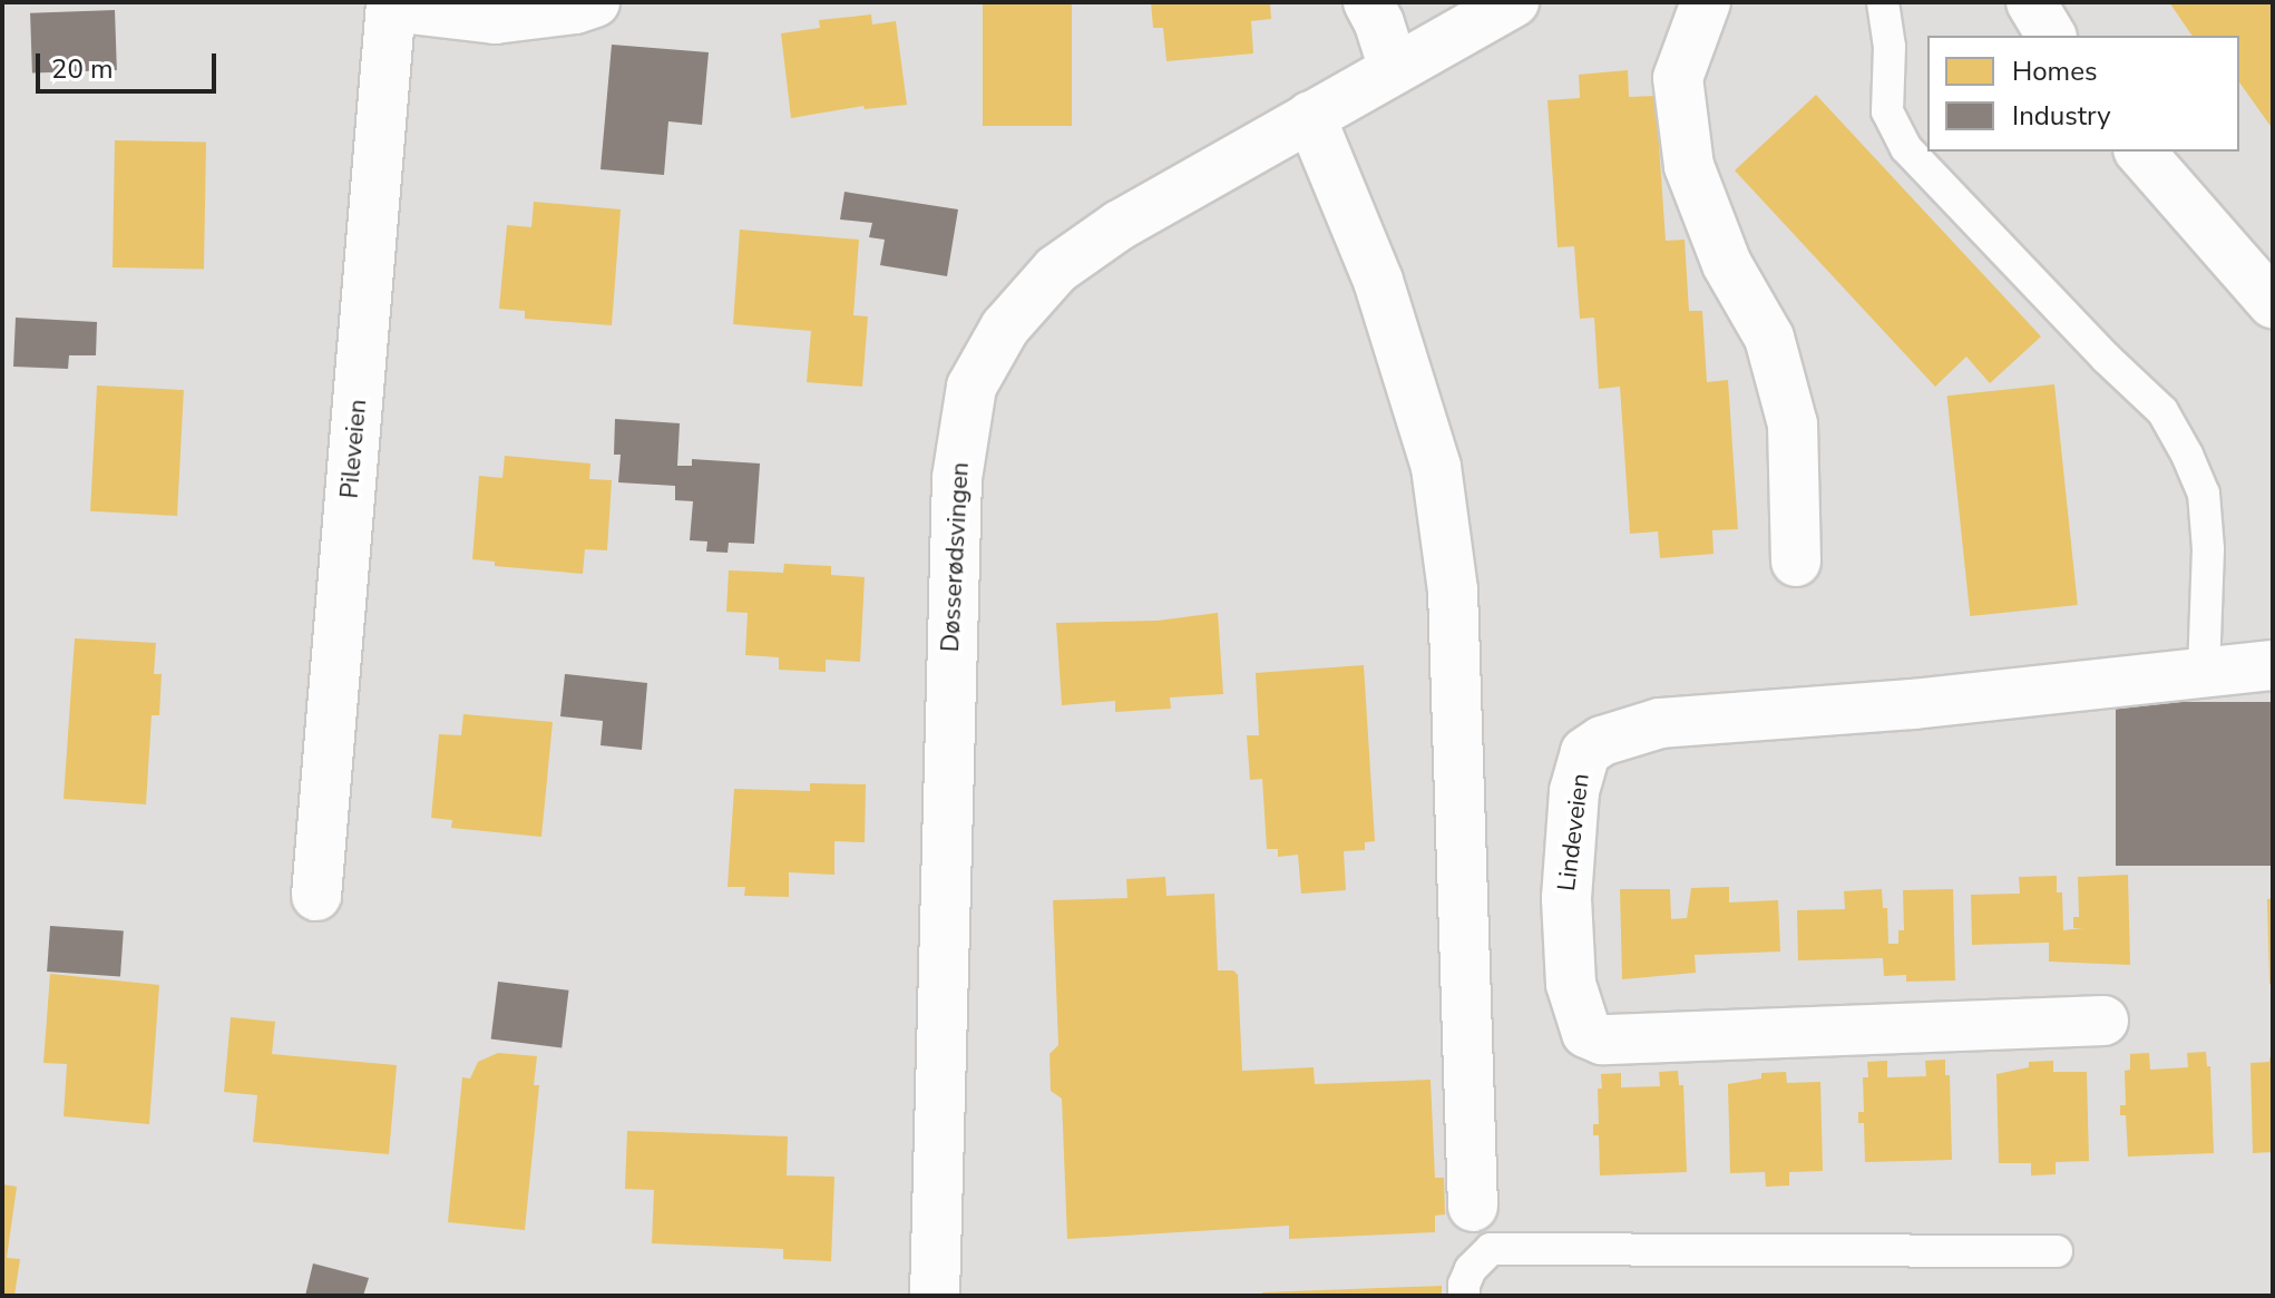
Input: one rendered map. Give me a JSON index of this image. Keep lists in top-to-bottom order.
{
  "streets": {
    "street": ["Pileveien", "Døsserødsvingen", "Lindeveien"]
  },
  "legend": ["Homes", "Industry"],
  "scale_bar": "20 m"
}
